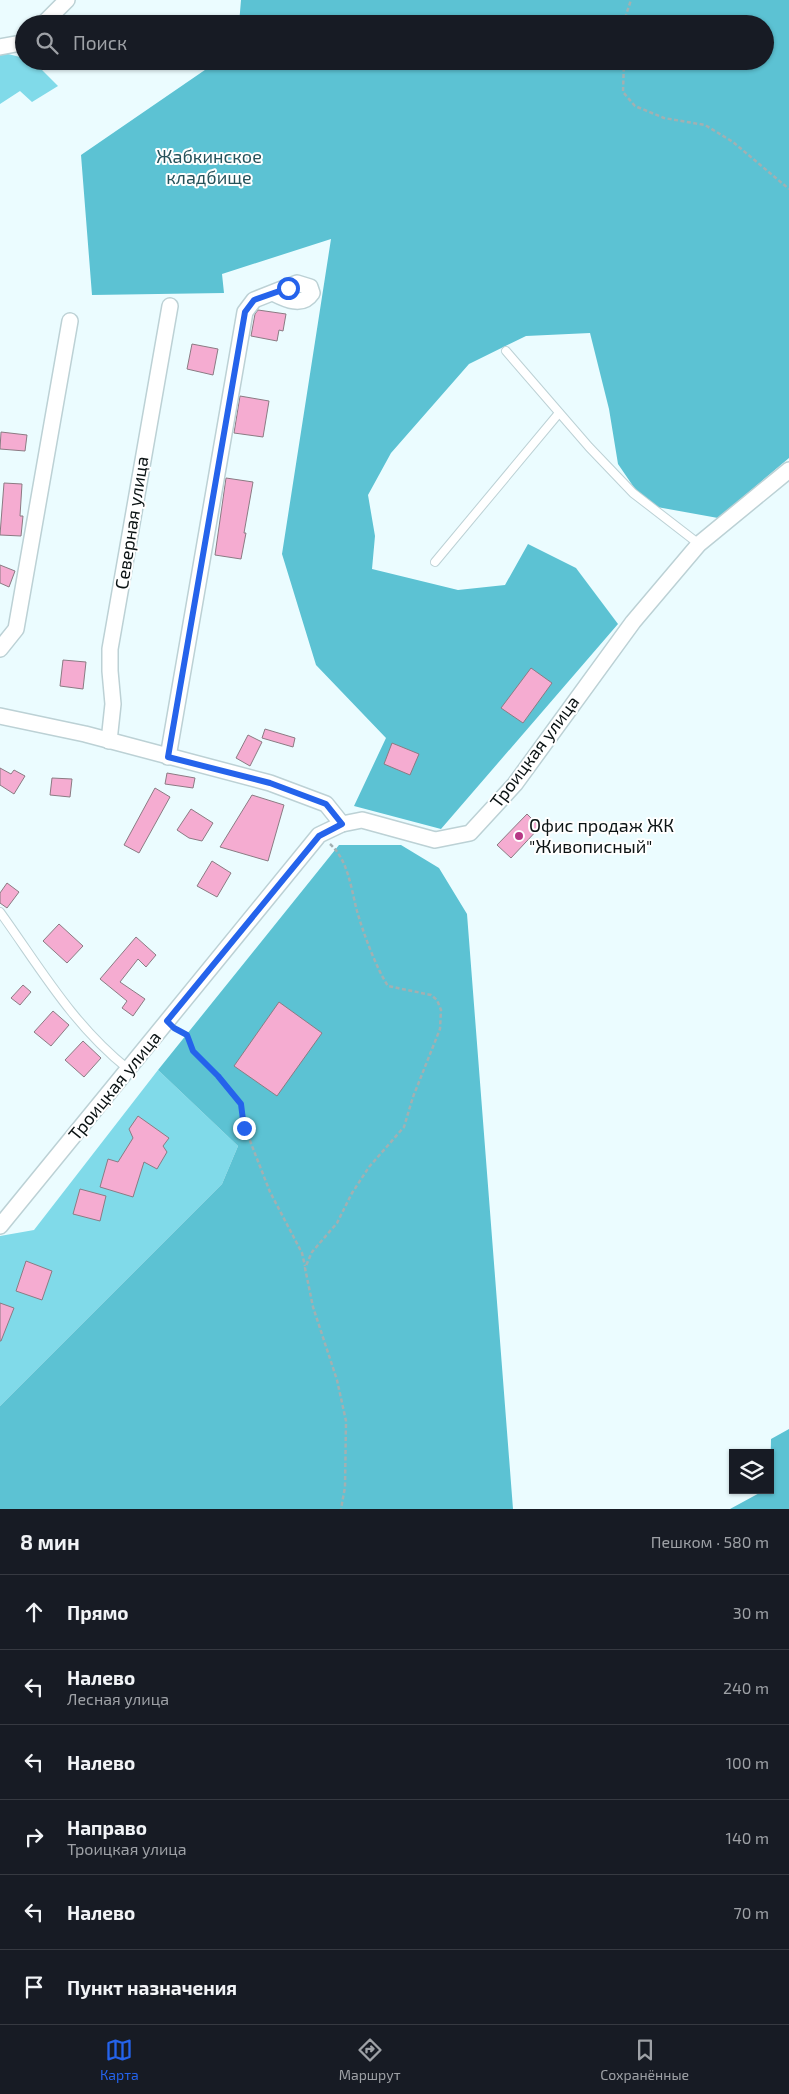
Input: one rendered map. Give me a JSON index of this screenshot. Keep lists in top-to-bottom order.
{
  "streets": {
    "street": ["Северная улица", "Троицкая улица"]
  },
  "parks": ["Жабкинское кладбище"],
  "places": ["Офис продаж ЖК \"Живописный\""],
  "page": {
    "search": "Поиск",
    "heading": ["8 мин", "Пешком · 580 m"],
    "list": [
      ["Прямо", "30 m"],
      ["Налево", "Лесная улица", "240 m"],
      ["Налево", "100 m"],
      ["Направо", "Троицкая улица", "140 m"],
      ["Налево", "70 m"],
      "Пункт назначения"
    ],
    "nav": ["Карта", "Маршрут", "Сохранённые"]
  }
}
